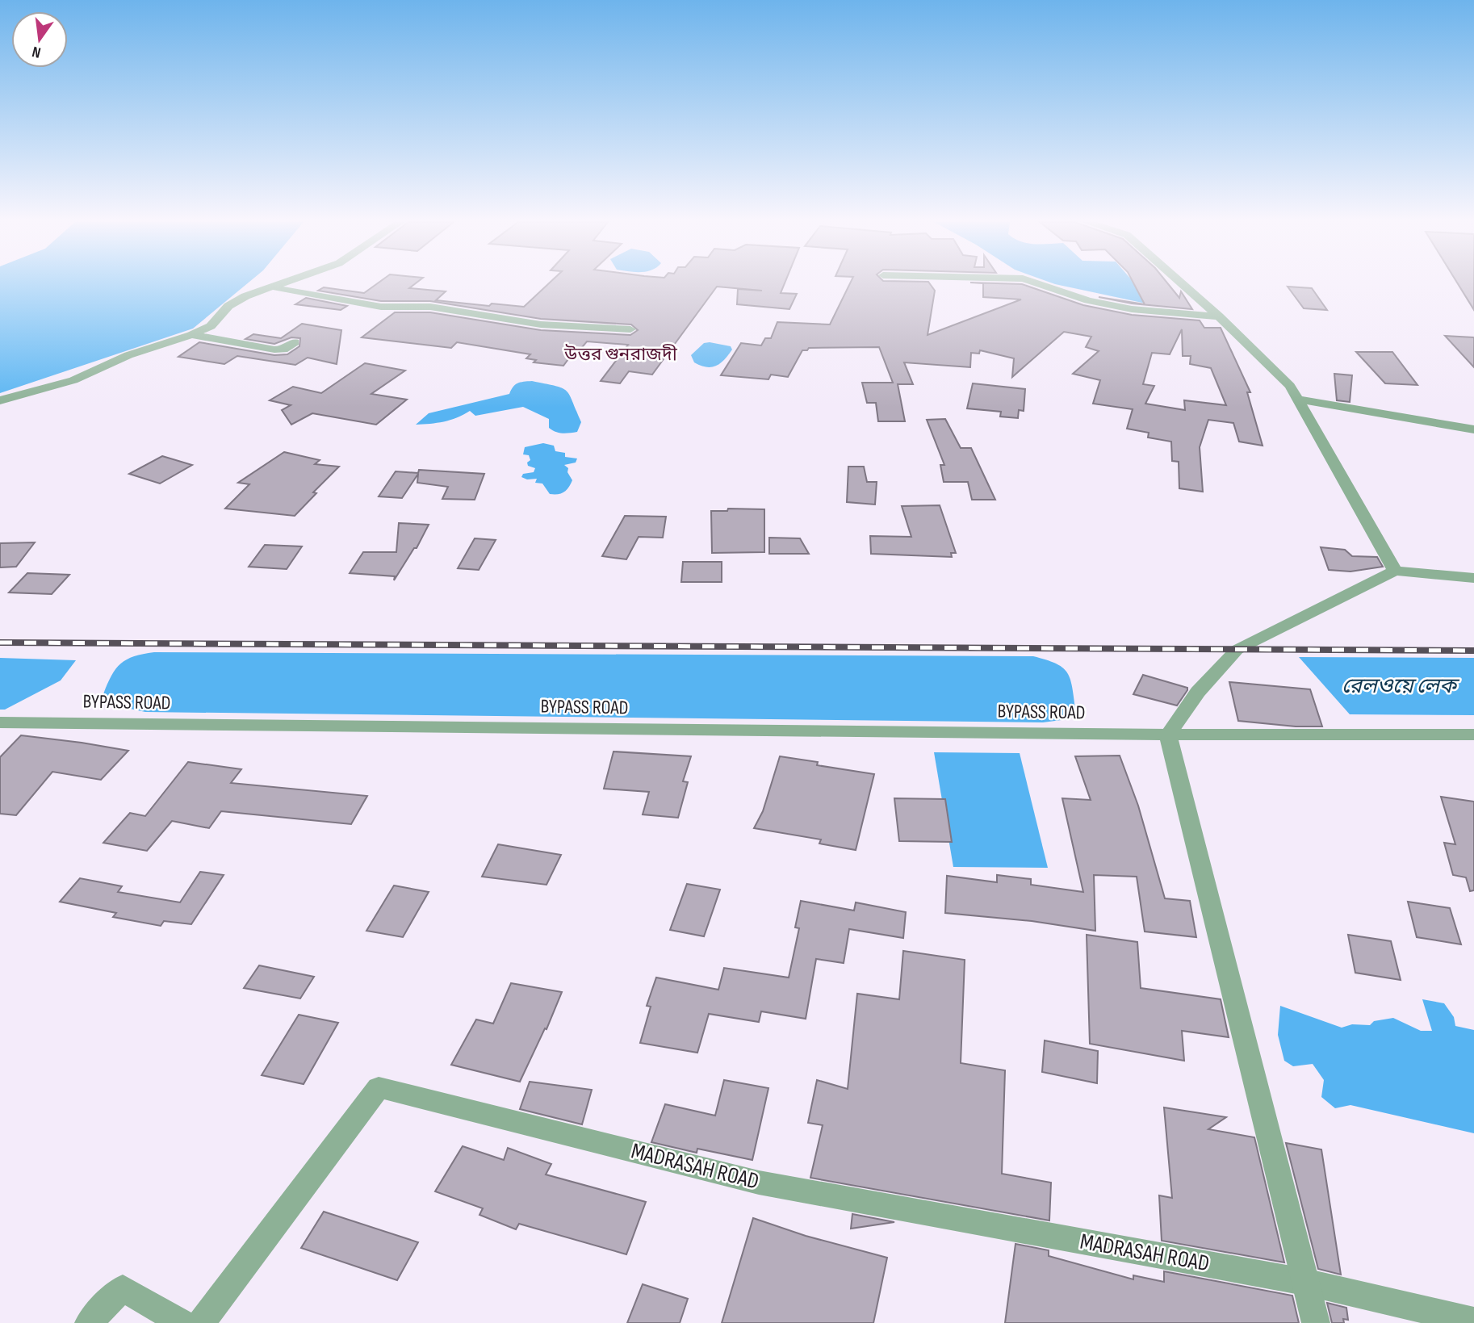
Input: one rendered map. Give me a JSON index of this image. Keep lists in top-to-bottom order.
{
  "streets": {
    "street": ["BYPASS ROAD", "MADRASAH ROAD"]
  },
  "districts": ["উত্তর গুনরাজদী"],
  "water": ["রেলওয়ে লেক"],
  "north": "bottom"
}
